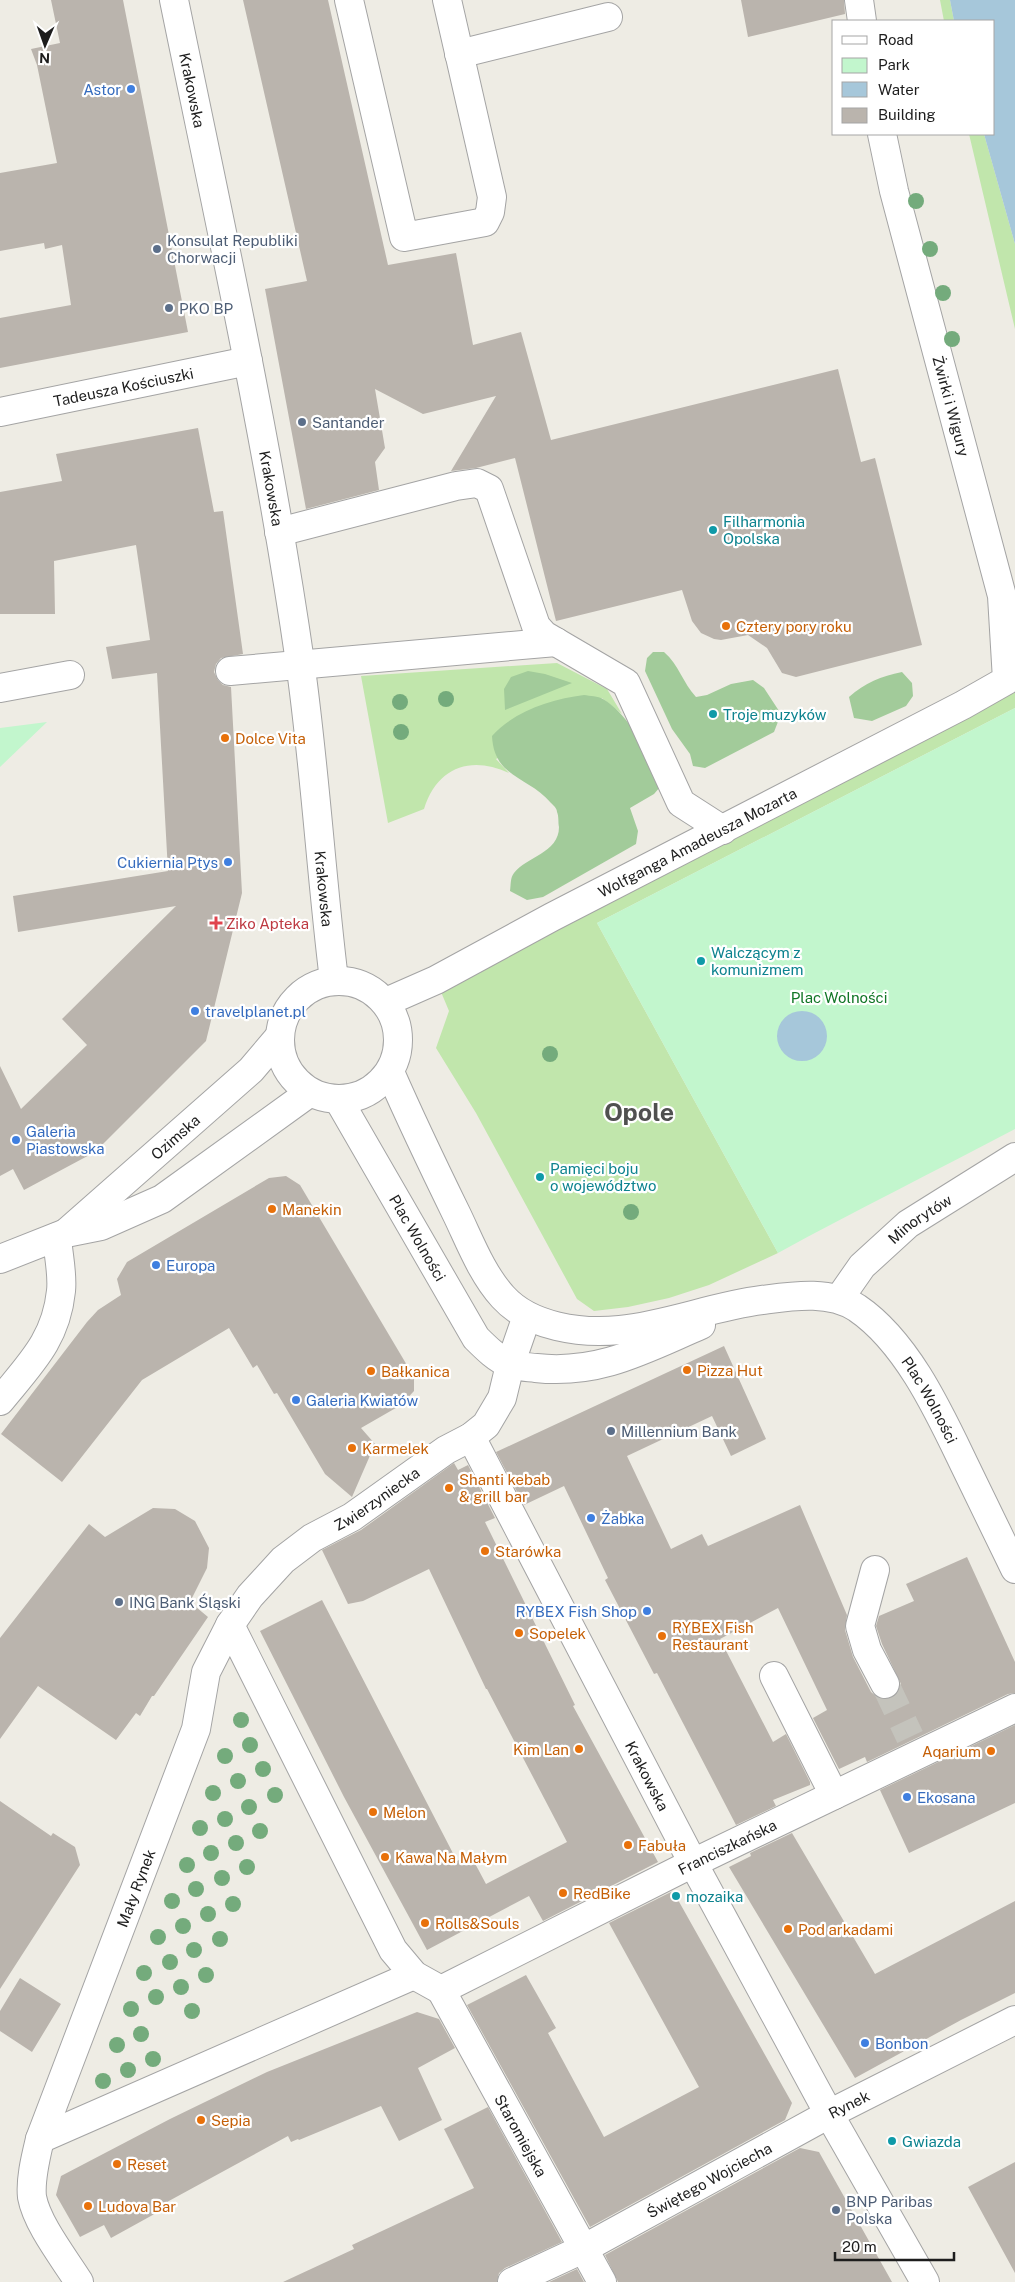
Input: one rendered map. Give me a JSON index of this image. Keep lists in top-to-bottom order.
{
  "streets": {
    "street": [
      "Krakowska",
      "Tadeusza Kościuszki",
      "Żwirki i Wigury",
      "Wolfganga Amadeusza Mozarta",
      "Ozimska",
      "Minorytów",
      "Plac Wolności",
      "Zwierzyniecka",
      "Franciszkańska",
      "Mały Rynek",
      "Rynek",
      "Staromiejska",
      "Świętego Wojciecha"
    ]
  },
  "crossings": [
    ["Krakowska", "Tadeusza Kościuszki"],
    ["Krakowska", "Wolfganga Amadeusza Mozarta"],
    ["Krakowska", "Ozimska"],
    ["Krakowska", "Plac Wolności"],
    ["Krakowska", "Zwierzyniecka"],
    ["Krakowska", "Franciszkańska"],
    ["Krakowska", "Rynek"],
    ["Krakowska", "Świętego Wojciecha"],
    ["Żwirki i Wigury", "Wolfganga Amadeusza Mozarta"],
    ["Wolfganga Amadeusza Mozarta", "Ozimska"],
    ["Wolfganga Amadeusza Mozarta", "Plac Wolności"],
    ["Ozimska", "Plac Wolności"],
    ["Minorytów", "Plac Wolności"],
    ["Plac Wolności", "Zwierzyniecka"],
    ["Zwierzyniecka", "Mały Rynek"],
    ["Franciszkańska", "Staromiejska"],
    ["Rynek", "Świętego Wojciecha"],
    ["Staromiejska", "Świętego Wojciecha"]
  ],
  "districts": ["Opole"],
  "parks": ["Plac Wolności"],
  "places": {
    "other": [
      "Astor",
      "Konsulat Republiki Chorwacji",
      "PKO BP",
      "Santander",
      "Filharmonia Opolska",
      "Cztery pory roku",
      "Troje muzyków",
      "Dolce Vita",
      "Cukiernia Ptys",
      "Walczącym z komunizmem",
      "travelplanet.pl",
      "Galeria Piastowska",
      "Pamięci boju o województwo",
      "Manekin",
      "Europa",
      "Pizza Hut",
      "Bałkanica",
      "Galeria Kwiatów",
      "Millennium Bank",
      "Karmelek",
      "Shanti kebab & grill bar",
      "Żabka",
      "Starówka",
      "ING Bank Śląski",
      "RYBEX Fish Shop",
      "Sopelek",
      "RYBEX Fish Restaurant",
      "Kim Lan",
      "Aqarium",
      "Ekosana",
      "Melon",
      "Fabuła",
      "Kawa Na Małym",
      "RedBike",
      "mozaika",
      "Rolls&Souls",
      "Pod arkadami",
      "Bonbon",
      "Sepia",
      "Gwiazda",
      "Reset",
      "Ludova Bar",
      "BNP Paribas Polska"
    ],
    "health": ["Ziko Apteka"]
  },
  "legend": [
    "Road",
    "Park",
    "Water",
    "Building"
  ],
  "scale_bar": "20 m",
  "north": "bottom"
}
